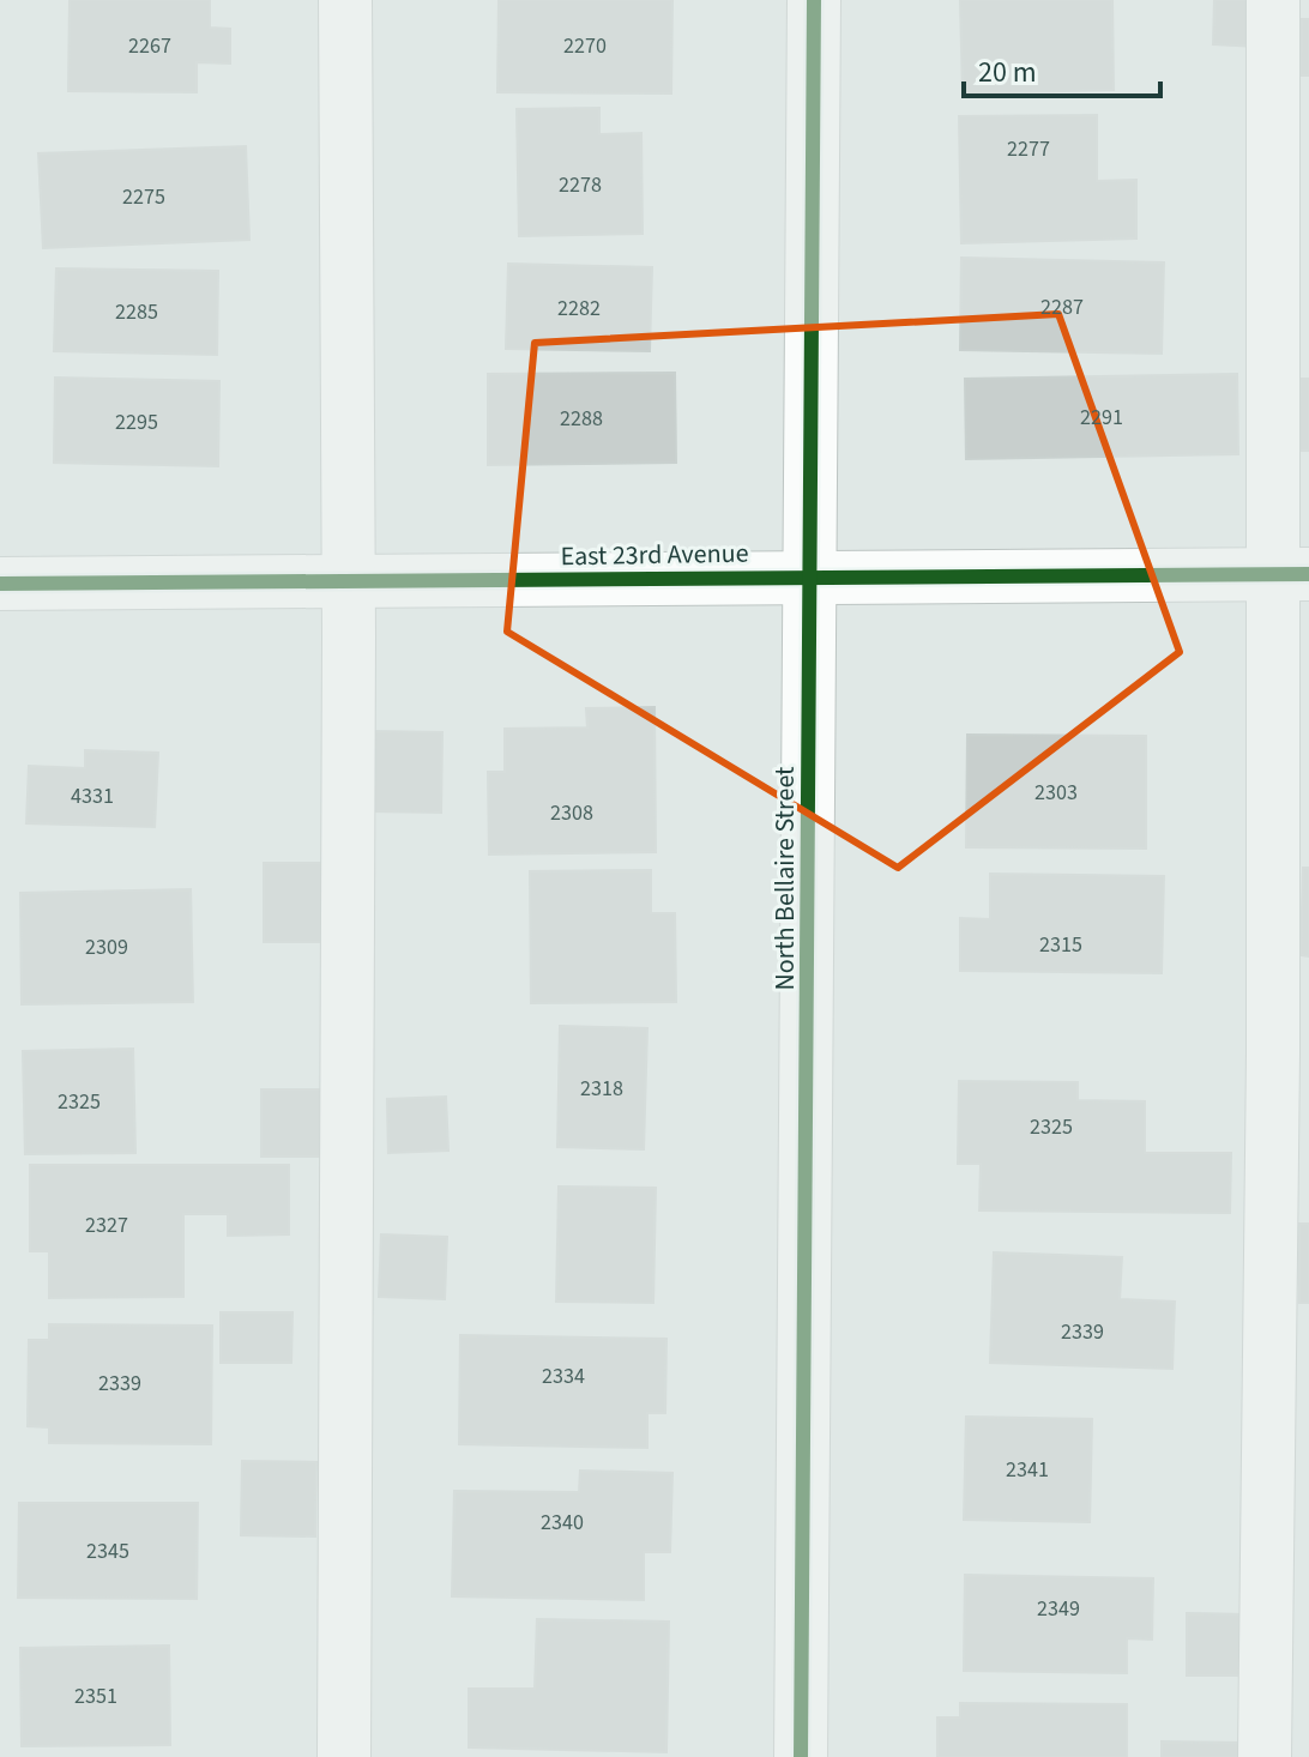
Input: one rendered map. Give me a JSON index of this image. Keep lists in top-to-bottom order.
{
  "streets": {
    "street": ["East 23rd Avenue", "North Bellaire Street"]
  },
  "crossings": [
    ["East 23rd Avenue", "North Bellaire Street"]
  ],
  "house_numbers": [
    "2267",
    "2270",
    "2277",
    "2278",
    "2275",
    "2287",
    "2282",
    "2285",
    "2291",
    "2288",
    "2295",
    "2303",
    "4331",
    "2308",
    "2315",
    "2309",
    "2318",
    "2325",
    "2325",
    "2327",
    "2339",
    "2334",
    "2339",
    "2341",
    "2340",
    "2345",
    "2349",
    "2351"
  ],
  "scale_bar": "20 m"
}
